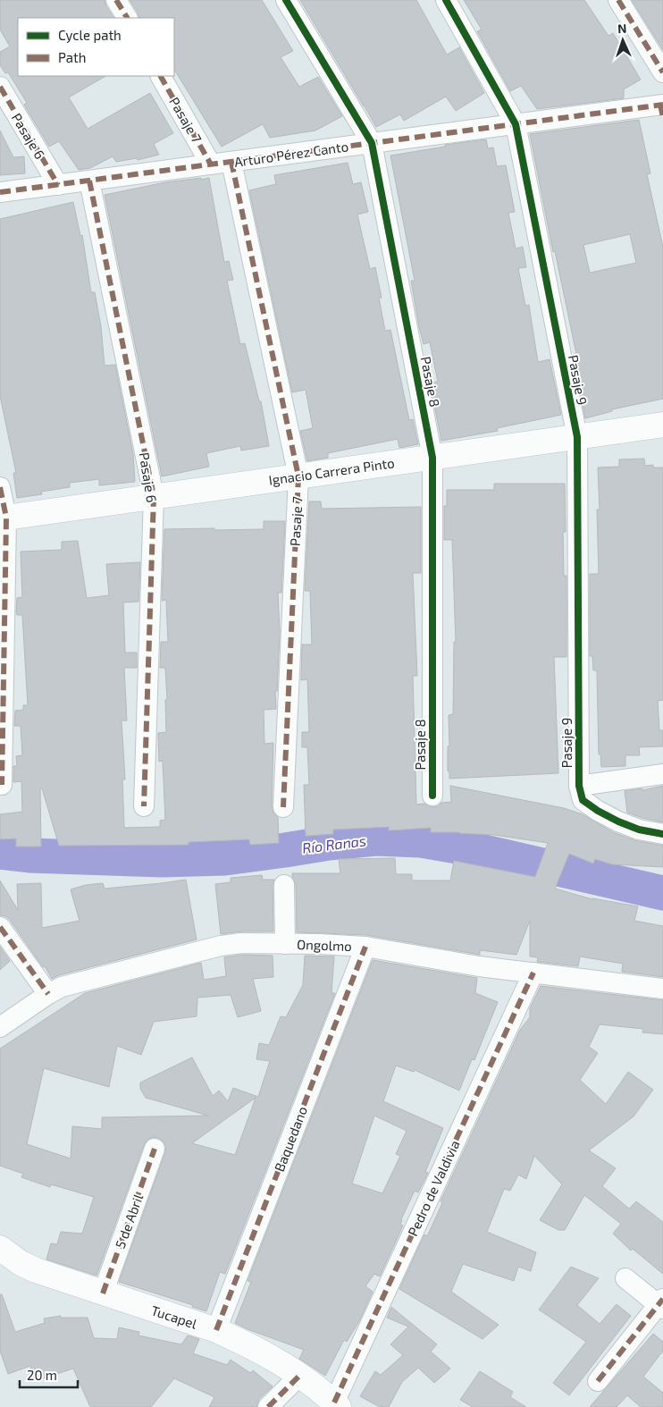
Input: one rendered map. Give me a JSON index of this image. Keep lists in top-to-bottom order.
{
  "streets": {
    "street": [
      "Pasaje 7",
      "Pasaje 6",
      "Arturo Pérez Canto",
      "Pasaje 9",
      "Pasaje 8",
      "Ignacio Carrera Pinto",
      "Ongolmo",
      "Baquedano",
      "Pedro de Valdivia",
      "5 de Abril",
      "Tucapel"
    ]
  },
  "crossings": [
    ["Pasaje 7", "Arturo Pérez Canto"],
    ["Pasaje 7", "Ignacio Carrera Pinto"],
    ["Pasaje 6", "Arturo Pérez Canto"],
    ["Pasaje 6", "Ignacio Carrera Pinto"],
    ["Arturo Pérez Canto", "Pasaje 9"],
    ["Arturo Pérez Canto", "Pasaje 8"],
    ["Pasaje 9", "Ignacio Carrera Pinto"],
    ["Pasaje 8", "Ignacio Carrera Pinto"],
    ["Ongolmo", "Baquedano"],
    ["Ongolmo", "Pedro de Valdivia"],
    ["Baquedano", "Tucapel"],
    ["Pedro de Valdivia", "Tucapel"],
    ["5 de Abril", "Tucapel"]
  ],
  "water": ["Río Ranas"],
  "legend": ["Cycle path", "Path"],
  "scale_bar": "20 m",
  "north": "top"
}
